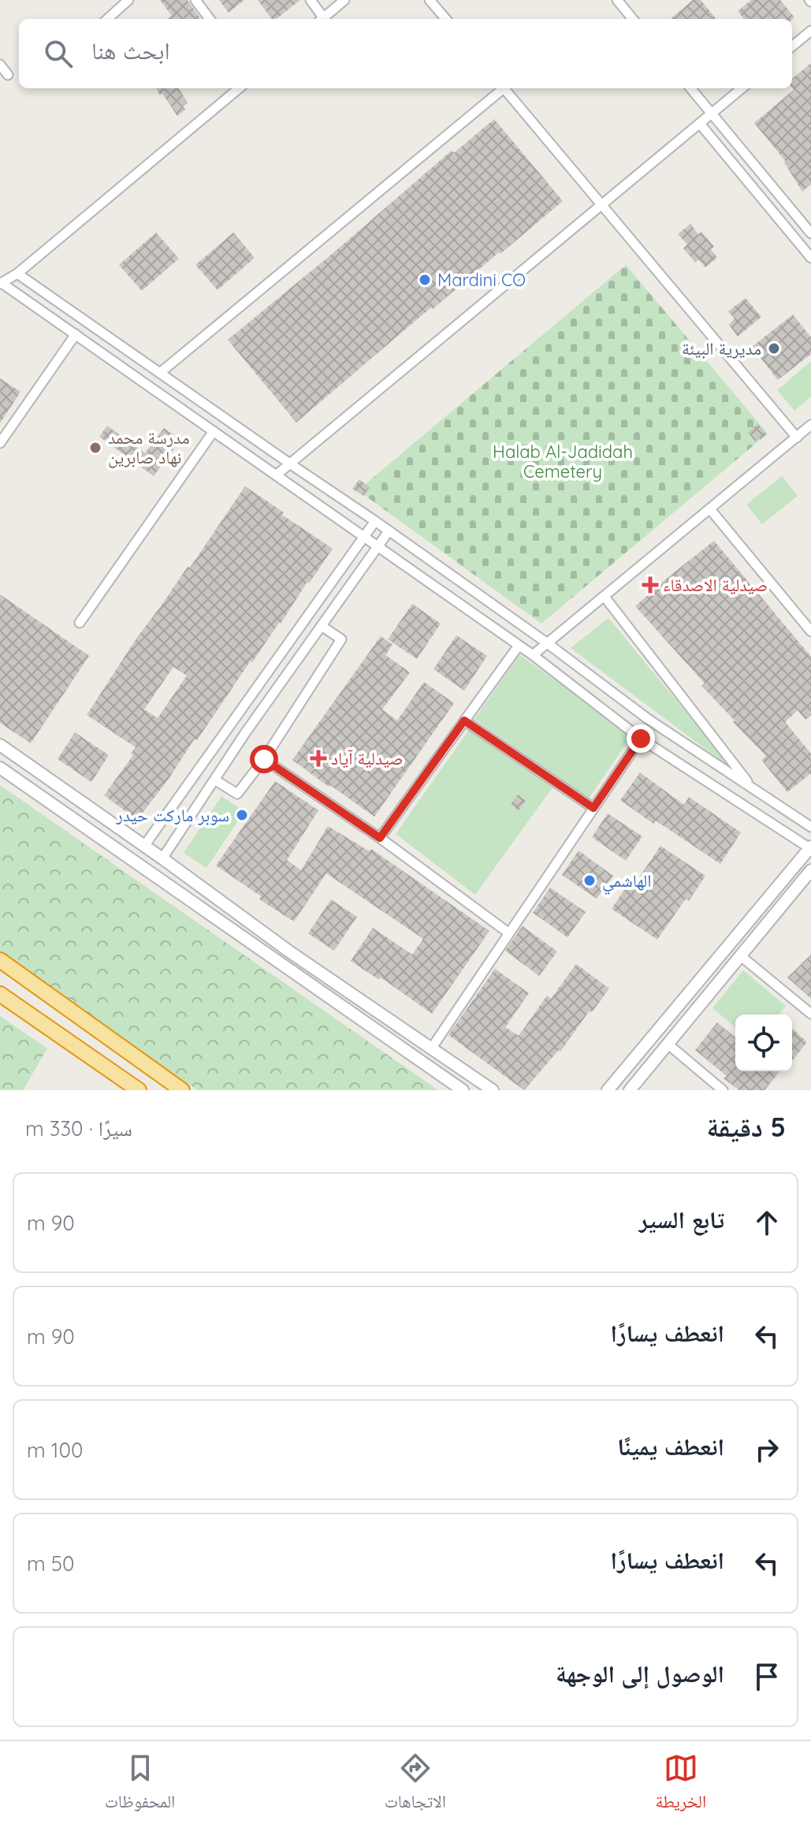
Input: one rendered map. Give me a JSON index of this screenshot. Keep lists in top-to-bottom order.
{
  "parks": ["Halab Al-Jadidah Cemetery"],
  "places": {
    "other": [
      "Mardini CO",
      "مديرية البيئة",
      "مدرسة محمد نهاد صابرين",
      "سوبر ماركت حيدر",
      "الهاشمي"
    ],
    "health": ["صيدلية الاصدقاء", "صيدلية آياد"]
  },
  "page": {
    "search": "ابحث هنا",
    "heading": ["5 دقيقة", "سيرًا · 330 m"],
    "list": [
      ["تابع السير", "90 m"],
      ["انعطف يسارًا", "90 m"],
      ["انعطف يمينًا", "100 m"],
      ["انعطف يسارًا", "50 m"],
      "الوصول إلى الوجهة"
    ],
    "nav": ["الخريطة", "الاتجاهات", "المحفوظات"]
  }
}
